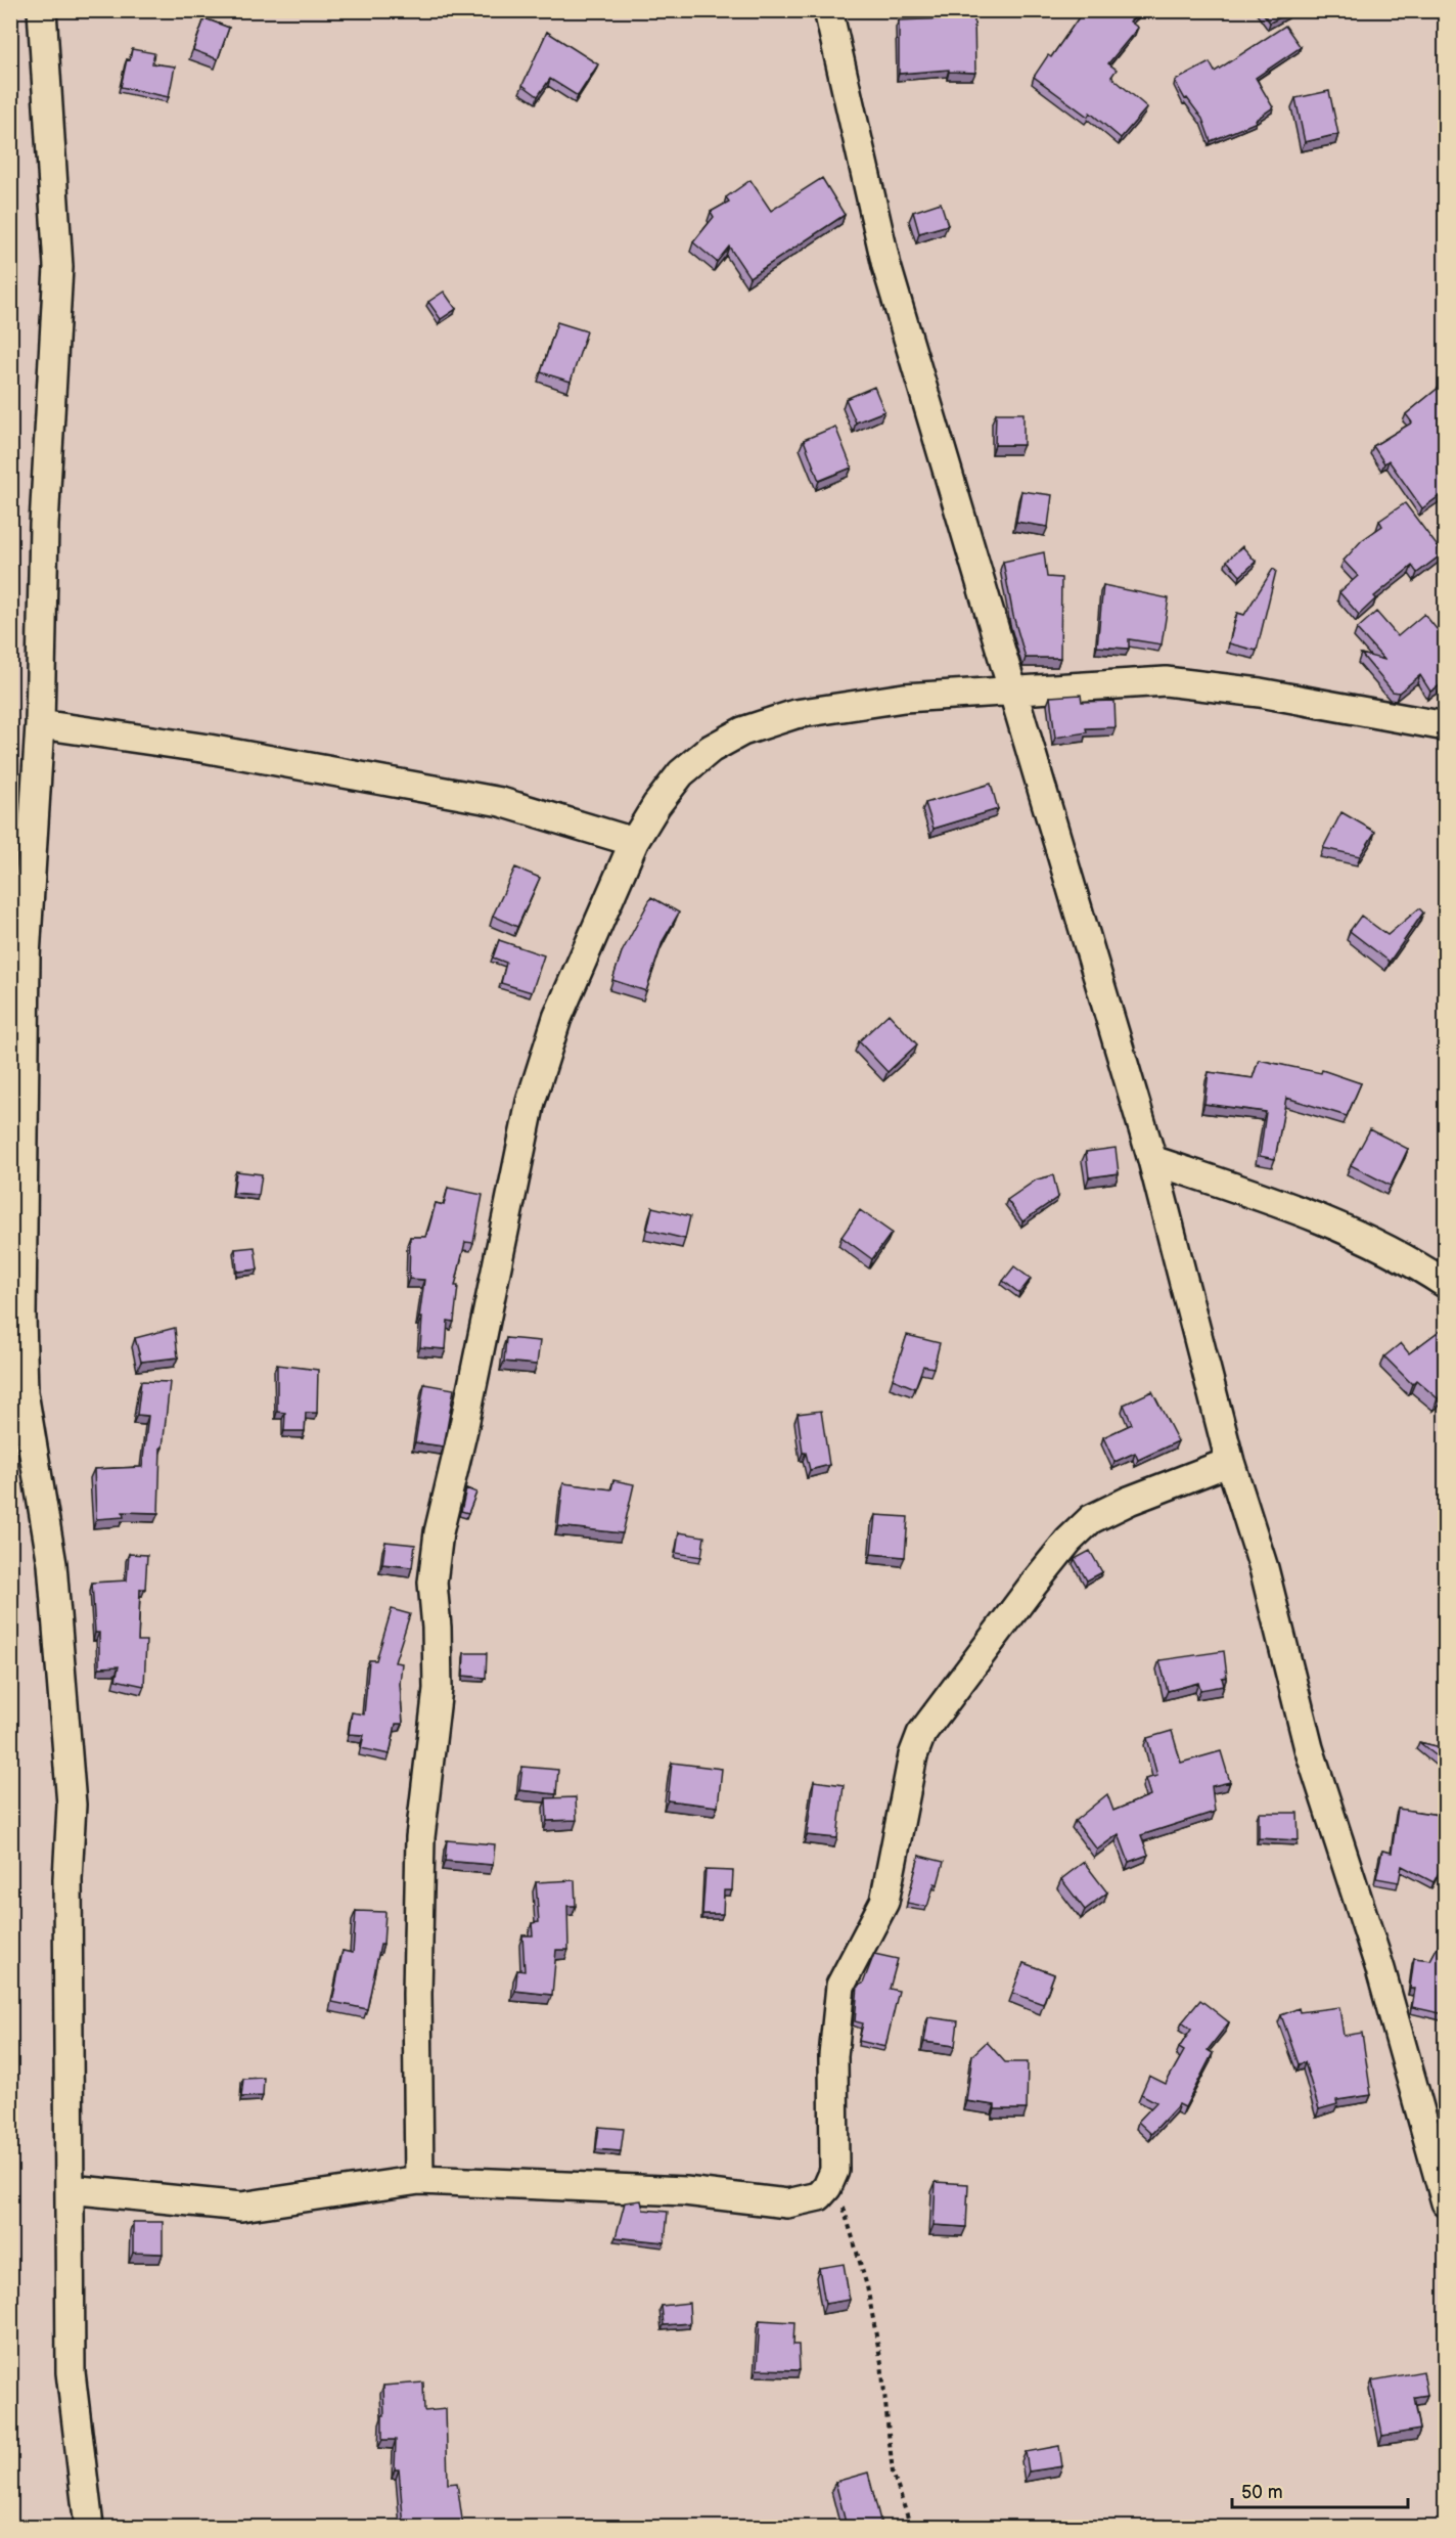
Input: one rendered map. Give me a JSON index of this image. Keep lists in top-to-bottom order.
{
  "scale_bar": "50 m"
}
